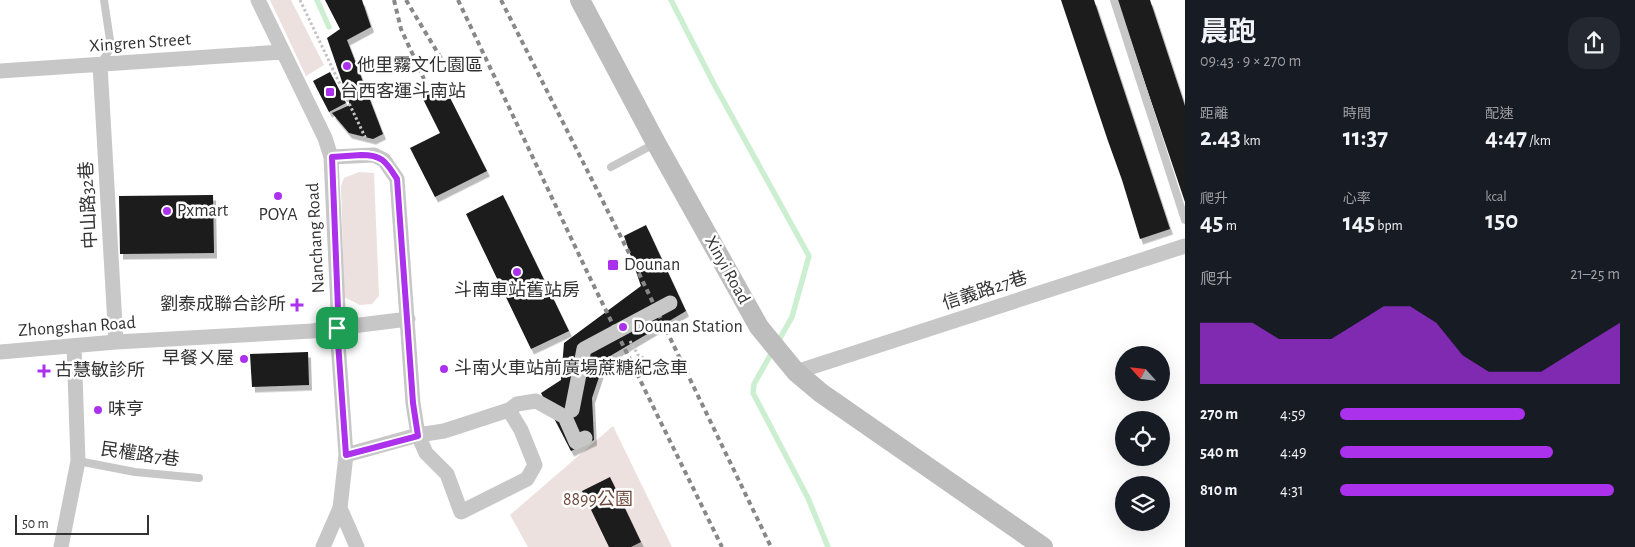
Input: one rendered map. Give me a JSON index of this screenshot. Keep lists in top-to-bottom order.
{
  "streets": {
    "street": [
      "Xingren Street",
      "中山路32巷",
      "Nanchang Road",
      "Xinyi Road",
      "信義路27巷",
      "Zhongshan Road"
    ],
    "lane": ["民權路7巷"]
  },
  "crossings": [
    ["Xingren Street", "中山路32巷"],
    ["Xingren Street", "Nanchang Road"],
    ["中山路32巷", "Zhongshan Road"],
    ["Nanchang Road", "Zhongshan Road"],
    ["Xinyi Road", "信義路27巷"]
  ],
  "parks": ["8899公園"],
  "places": {
    "other": [
      "他里霧文化園區",
      "POYA",
      "Pxmart",
      "斗南車站舊站房",
      "Dounan Station",
      "早餐ㄨ屋",
      "斗南火車站前廣場蔗糖紀念車",
      "味亨"
    ],
    "transit": ["台西客運斗南站", "Dounan"],
    "health": ["劉泰成聯合診所", "古慧敏診所"]
  },
  "scale_bar": "50 m",
  "north": "top left",
  "page": {
    "heading": ["晨跑", "09:43 · 9 × 270 m"],
    "stats": [
      ["距離", "2.43 km"],
      ["時間", "11:37"],
      ["配速", "4:47 /km"],
      ["爬升", "45 m"],
      ["心率", "145 bpm"],
      ["kcal", "150"]
    ],
    "chart": ["爬升", "21–25 m"],
    "list": [
      {
        "name": "270 m",
        "note": "4:59"
      },
      {
        "name": "540 m",
        "note": "4:49"
      },
      {
        "name": "810 m",
        "note": "4:31"
      }
    ],
    "scale": "50 m"
  }
}
